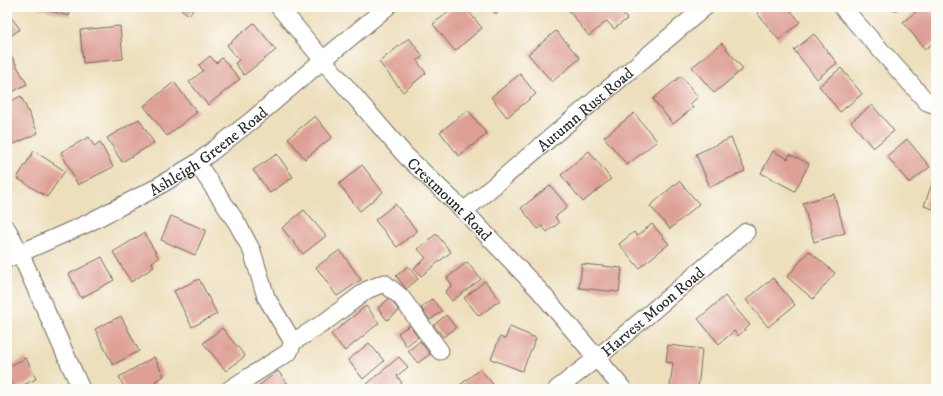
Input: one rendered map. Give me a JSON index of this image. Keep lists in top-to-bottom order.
{
  "streets": {
    "street": [
      "Autumn Rust Road",
      "Ashleigh Greene Road",
      "Crestmount Road",
      "Harvest Moon Road"
    ]
  },
  "crossings": [
    ["Autumn Rust Road", "Crestmount Road"],
    ["Ashleigh Greene Road", "Crestmount Road"],
    ["Crestmount Road", "Harvest Moon Road"]
  ]
}
